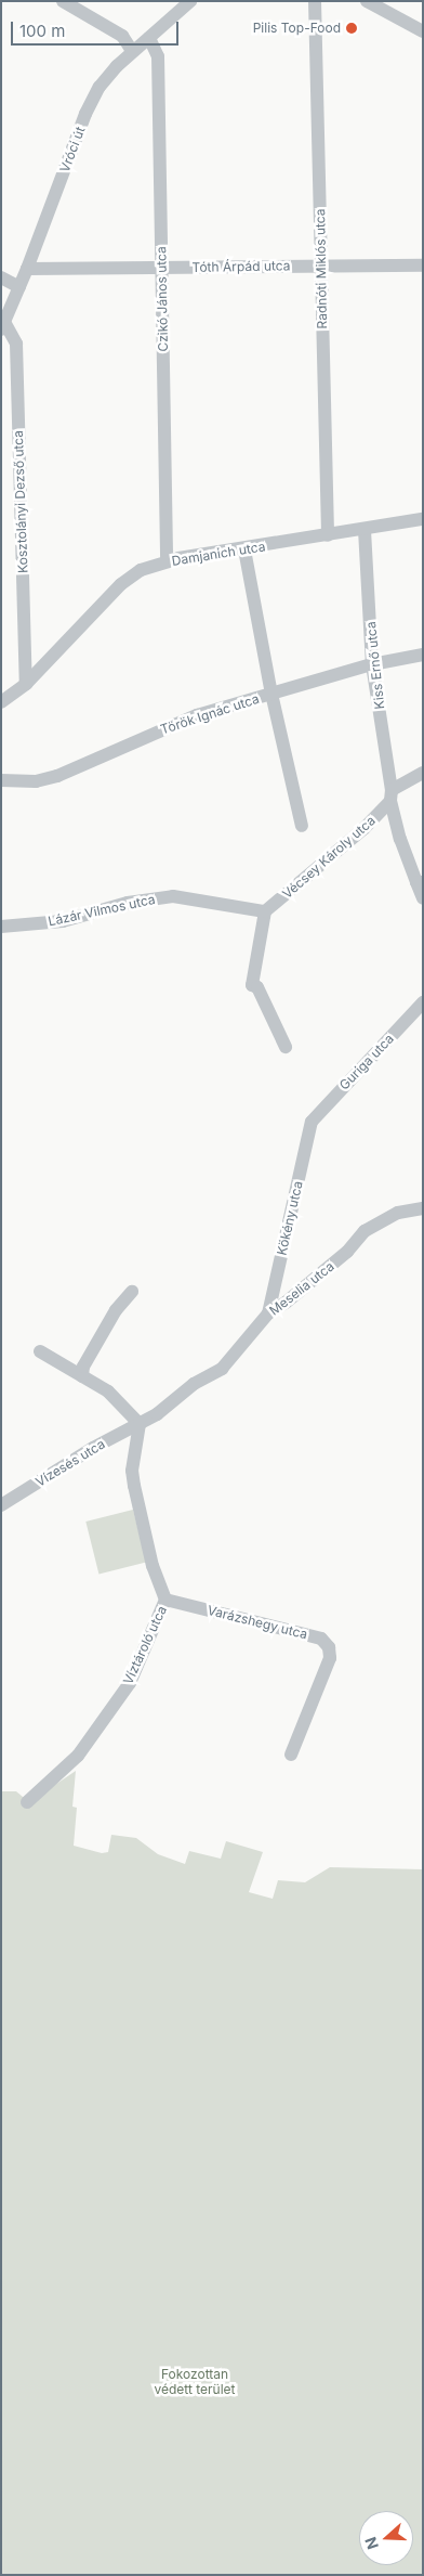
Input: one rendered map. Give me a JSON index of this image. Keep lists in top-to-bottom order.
{
  "streets": {
    "street": [
      "Vróci út",
      "Tóth Árpád utca",
      "Radnóti Miklós utca",
      "Czikó János utca",
      "Kosztolányi Dezső utca",
      "Damjanich utca",
      "Kiss Ernő utca",
      "Török Ignác utca",
      "Vécsey Károly utca",
      "Lázár Vilmos utca",
      "Guriga utca",
      "Kökény utca",
      "Meselia utca",
      "Vízesés utca",
      "Varázshegy utca",
      "Víztároló utca"
    ]
  },
  "crossings": [
    ["Vróci út", "Tóth Árpád utca"],
    ["Vróci út", "Czikó János utca"],
    ["Vróci út", "Kosztolányi Dezső utca"],
    ["Tóth Árpád utca", "Radnóti Miklós utca"],
    ["Tóth Árpád utca", "Czikó János utca"],
    ["Radnóti Miklós utca", "Damjanich utca"],
    ["Czikó János utca", "Damjanich utca"],
    ["Kosztolányi Dezső utca", "Damjanich utca"],
    ["Damjanich utca", "Kiss Ernő utca"],
    ["Kiss Ernő utca", "Török Ignác utca"],
    ["Kiss Ernő utca", "Vécsey Károly utca"],
    ["Vécsey Károly utca", "Lázár Vilmos utca"],
    ["Guriga utca", "Kökény utca"],
    ["Kökény utca", "Meselia utca"],
    ["Meselia utca", "Vízesés utca"],
    ["Meselia utca", "Víztároló utca"],
    ["Vízesés utca", "Víztároló utca"],
    ["Varázshegy utca", "Víztároló utca"]
  ],
  "parks": ["Fokozottan védett terület"],
  "places": ["Pilis Top-Food"],
  "scale_bar": "100 m",
  "north": "left"
}
